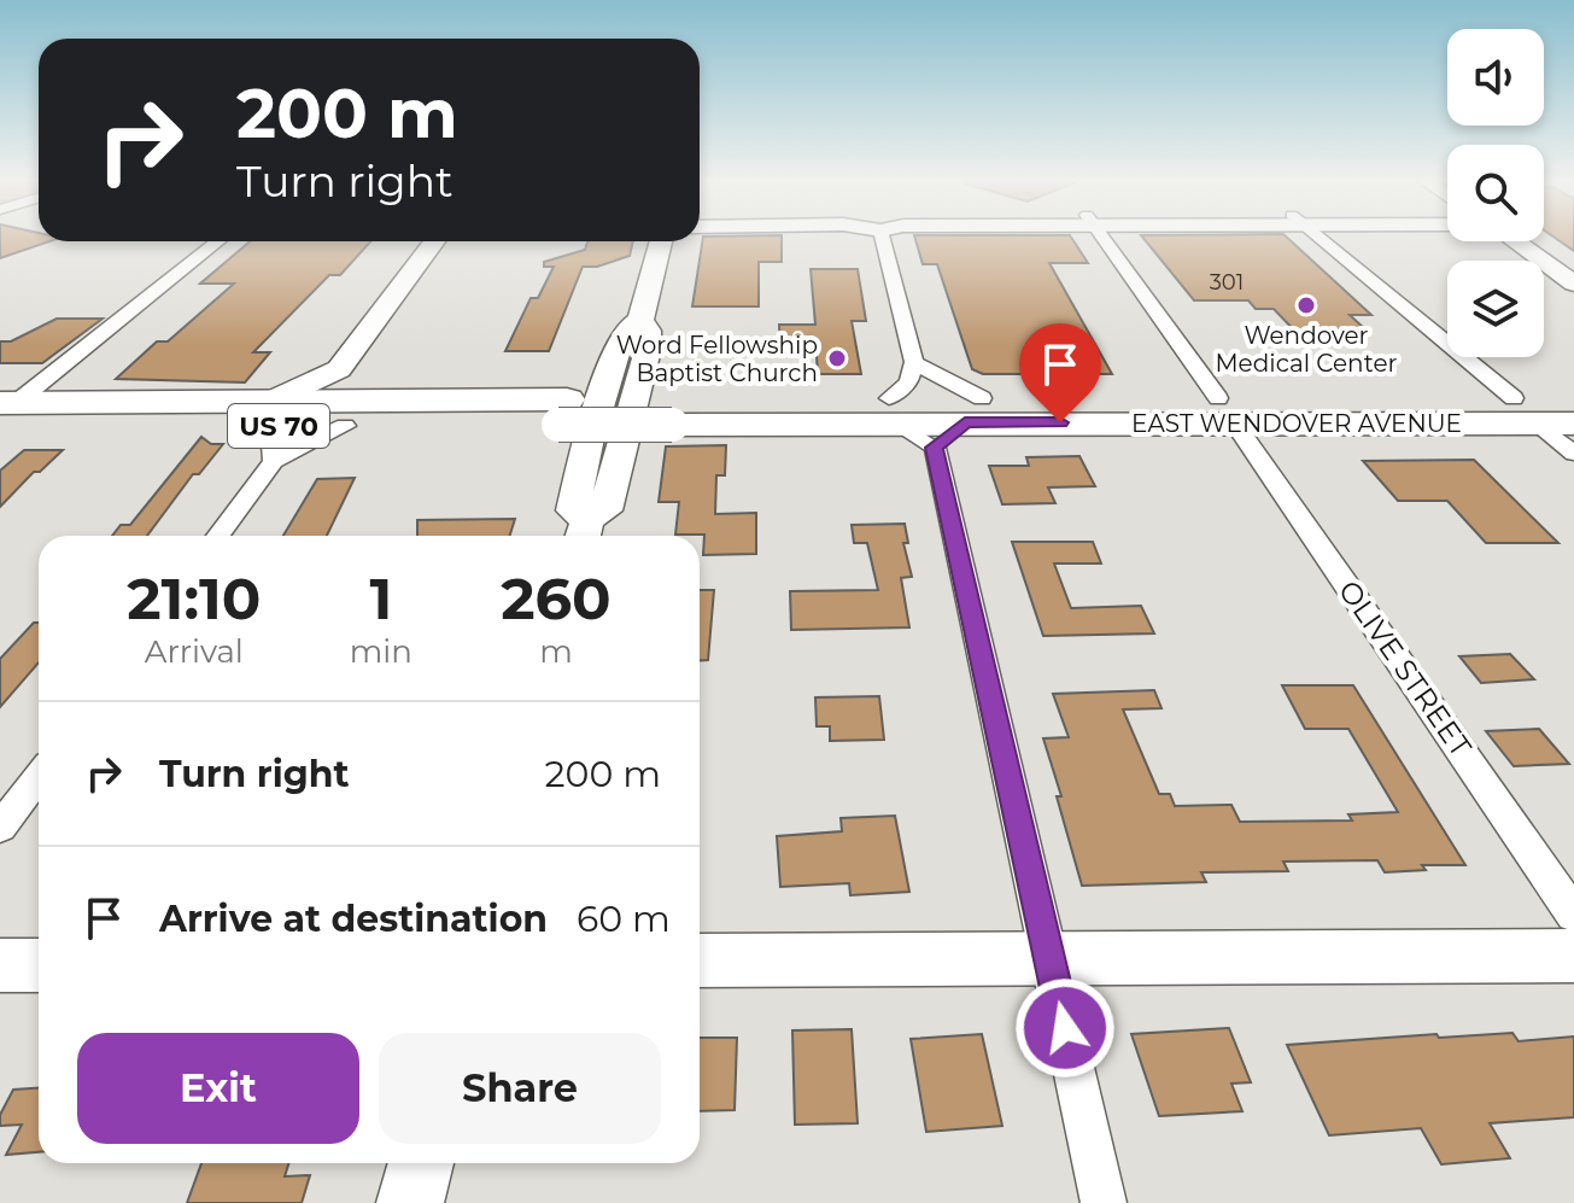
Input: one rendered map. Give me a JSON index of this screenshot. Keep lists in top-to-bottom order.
{
  "streets": {
    "highway": ["EAST WENDOVER AVENUE", "US 70"],
    "street": ["OLIVE STREET"]
  },
  "crossings": [
    ["EAST WENDOVER AVENUE", "US 70"],
    ["EAST WENDOVER AVENUE", "OLIVE STREET"]
  ],
  "places": ["Wendover Medical Center", "Word Fellowship Baptist Church"],
  "house_numbers": ["301"],
  "page": {
    "turn": ["200 m", "Turn right"],
    "eta": [
      "21:10",
      "Arrival",
      "1",
      "min",
      "260",
      "m"
    ],
    "list": [
      {
        "name": "Turn right",
        "value": "200 m"
      },
      {
        "name": "Arrive at destination",
        "value": "60 m"
      }
    ],
    "buttons": ["Exit", "Share"]
  }
}
